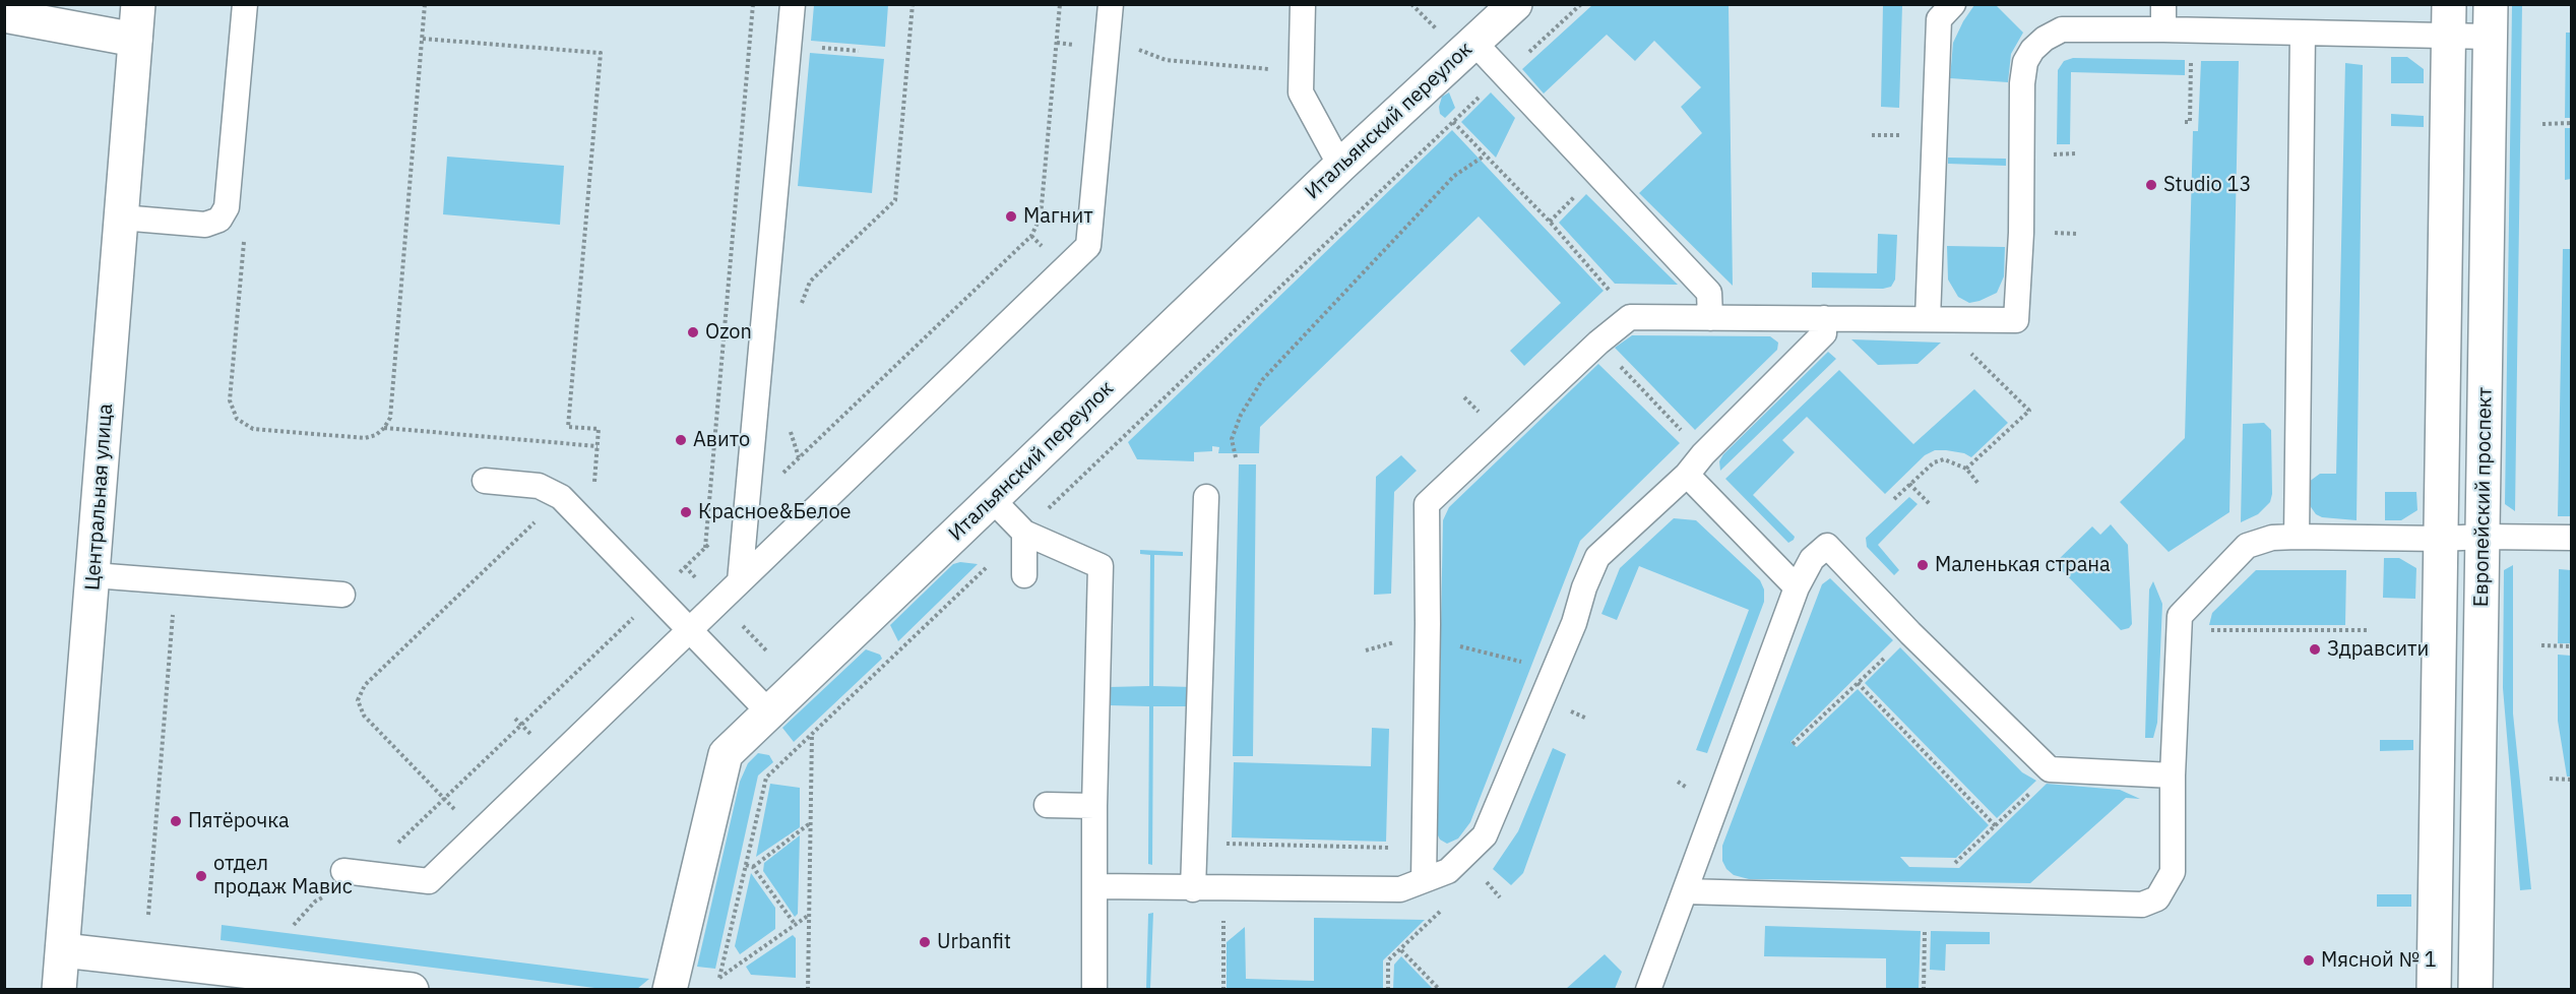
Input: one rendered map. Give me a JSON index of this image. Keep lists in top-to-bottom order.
{
  "streets": {
    "street": ["Итальянский переулок", "Центральная улица", "Европейский проспект"]
  },
  "places": [
    "Studio 13",
    "Магнит",
    "Ozon",
    "Авито",
    "Красное&Белое",
    "Маленькая страна",
    "Здравсити",
    "Пятёрочка",
    "отдел продаж Мавис",
    "Urbanfit",
    "Мясной № 1"
  ]
}
